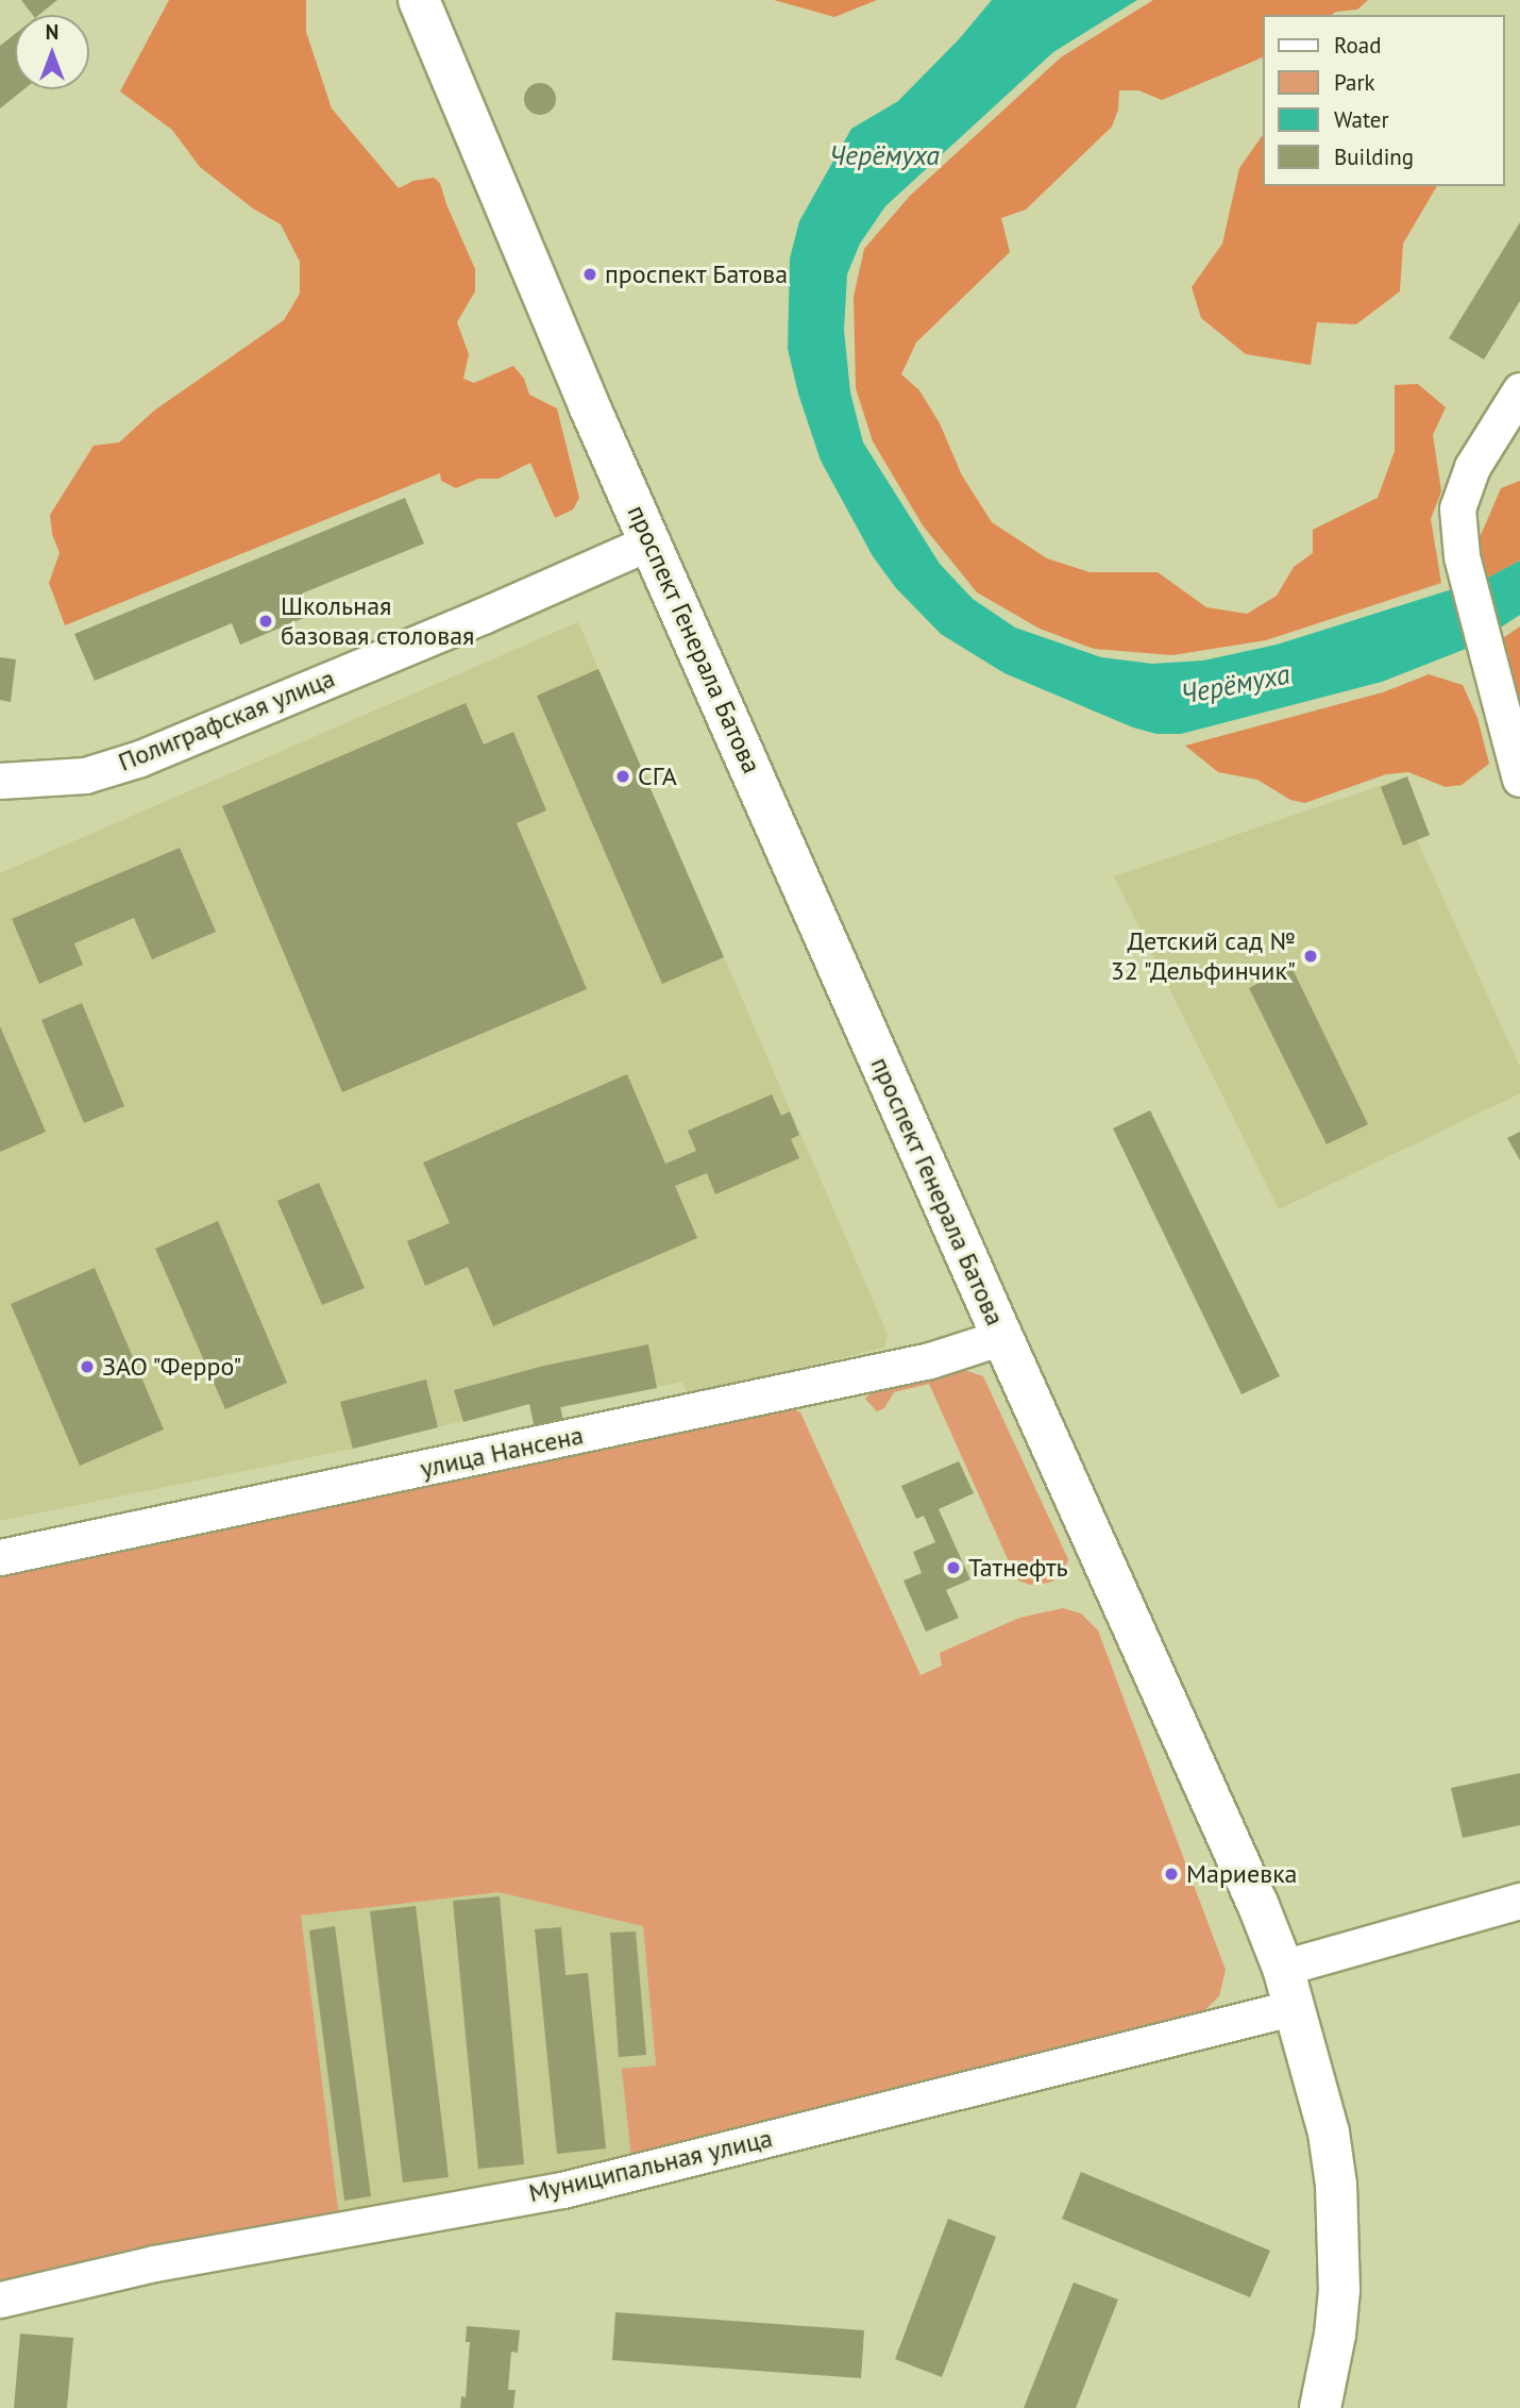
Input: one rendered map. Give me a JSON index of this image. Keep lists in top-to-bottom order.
{
  "streets": {
    "main road": ["проспект Генерала Батова"],
    "street": ["Полиграфская улица", "улица Нансена", "Муниципальная улица"]
  },
  "crossings": [
    ["проспект Генерала Батова", "Полиграфская улица"],
    ["проспект Генерала Батова", "улица Нансена"],
    ["проспект Генерала Батова", "Муниципальная улица"]
  ],
  "water": ["Черёмуха"],
  "places": [
    "проспект Батова",
    "Школьная базовая столовая",
    "СГА",
    "Детский сад № 32 \"Дельфинчик\"",
    "ЗАО \"Ферро\"",
    "Татнефть",
    "Мариевка"
  ],
  "legend": [
    "Road",
    "Park",
    "Water",
    "Building"
  ],
  "north": "top"
}
